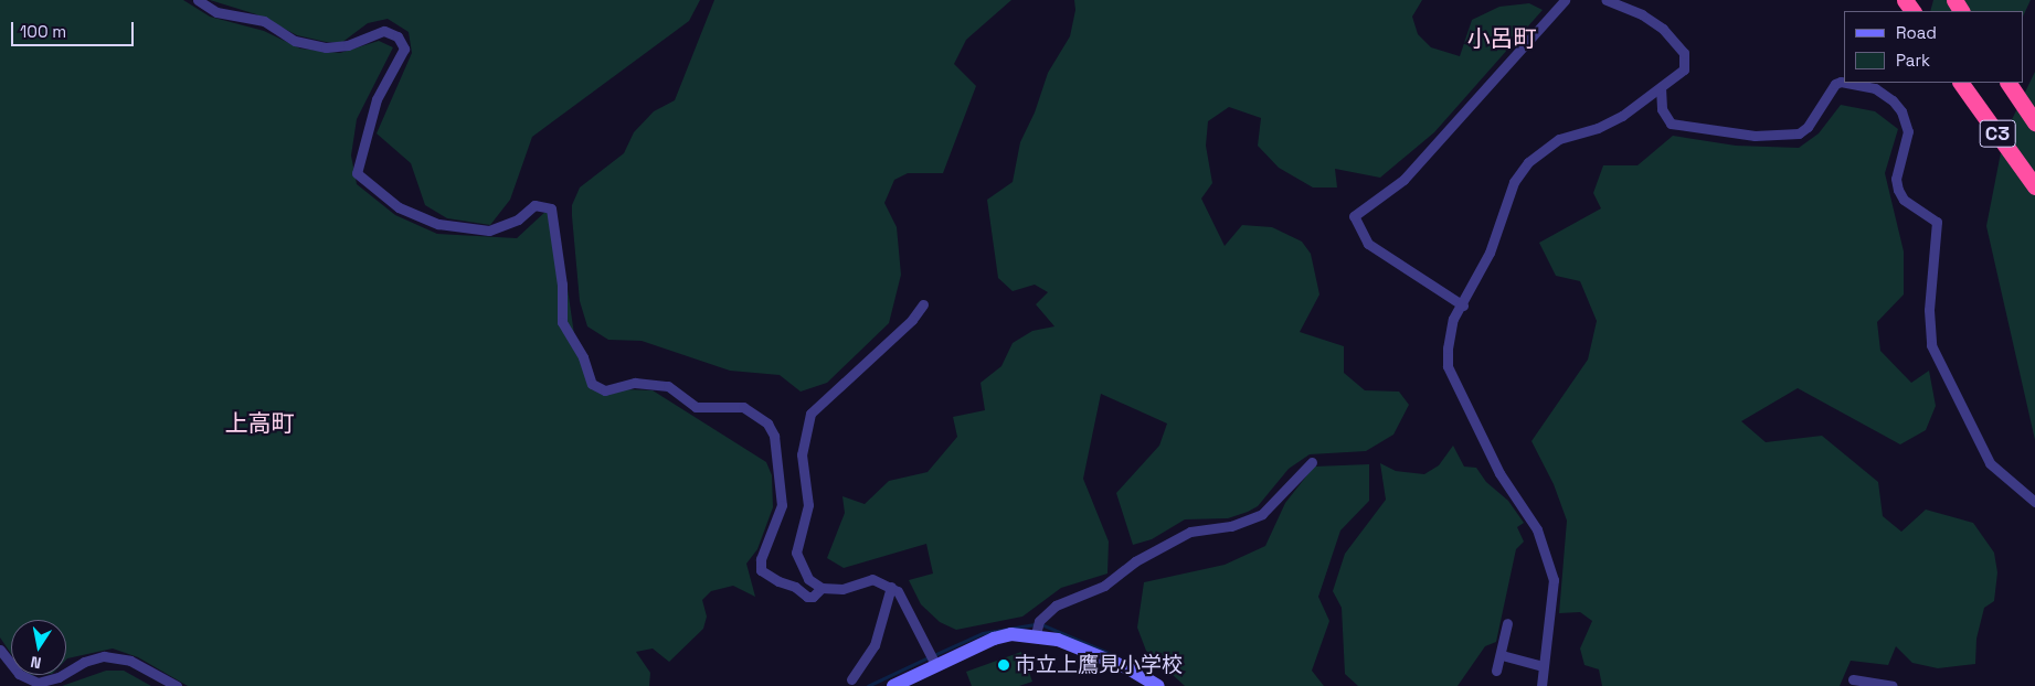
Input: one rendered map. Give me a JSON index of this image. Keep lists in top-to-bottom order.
{
  "streets": {
    "highway": ["C3"]
  },
  "districts": ["小呂町", "上高町"],
  "places": ["市立上鷹見小学校"],
  "legend": ["Road", "Park"],
  "scale_bar": "100 m",
  "north": "bottom"
}
